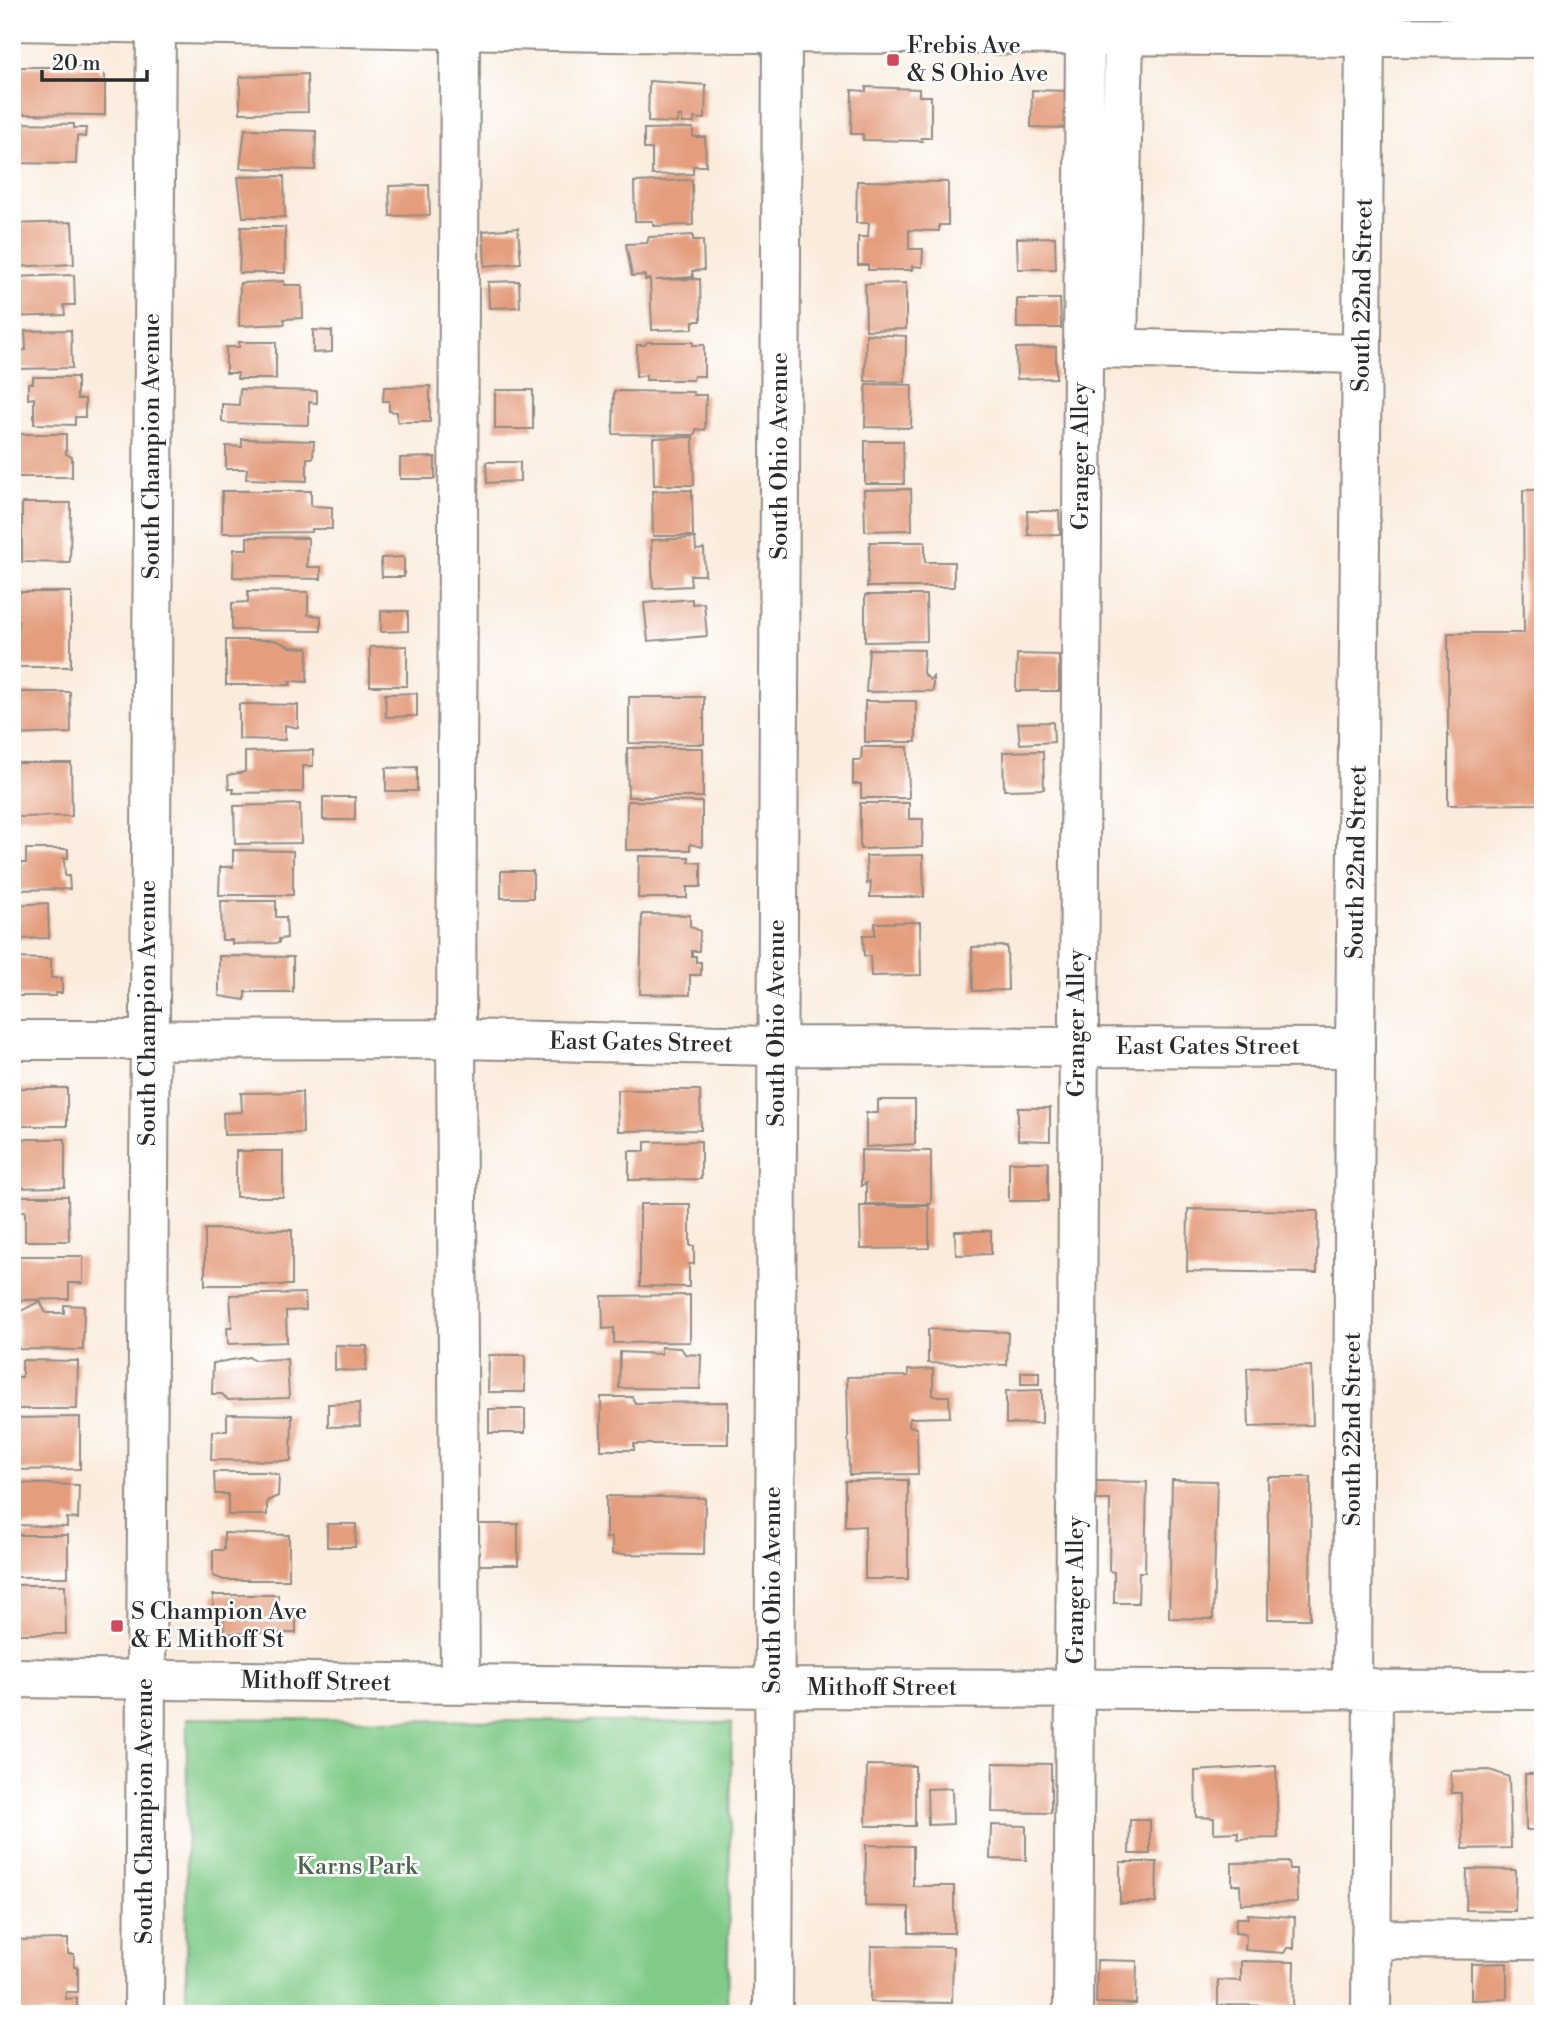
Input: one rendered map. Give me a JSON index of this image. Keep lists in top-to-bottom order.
{
  "streets": {
    "street": [
      "South 22nd Street",
      "South Champion Avenue",
      "South Ohio Avenue",
      "Granger Alley",
      "East Gates Street",
      "Mithoff Street"
    ]
  },
  "crossings": [
    ["South 22nd Street", "East Gates Street"],
    ["South 22nd Street", "Mithoff Street"],
    ["South Champion Avenue", "East Gates Street"],
    ["South Champion Avenue", "Mithoff Street"],
    ["South Ohio Avenue", "East Gates Street"],
    ["South Ohio Avenue", "Mithoff Street"],
    ["Granger Alley", "East Gates Street"],
    ["Granger Alley", "Mithoff Street"]
  ],
  "parks": ["Karns Park"],
  "places": {
    "transit": ["Frebis Ave & S Ohio Ave", "S Champion Ave & E Mithoff St"]
  },
  "scale_bar": "20 m"
}
